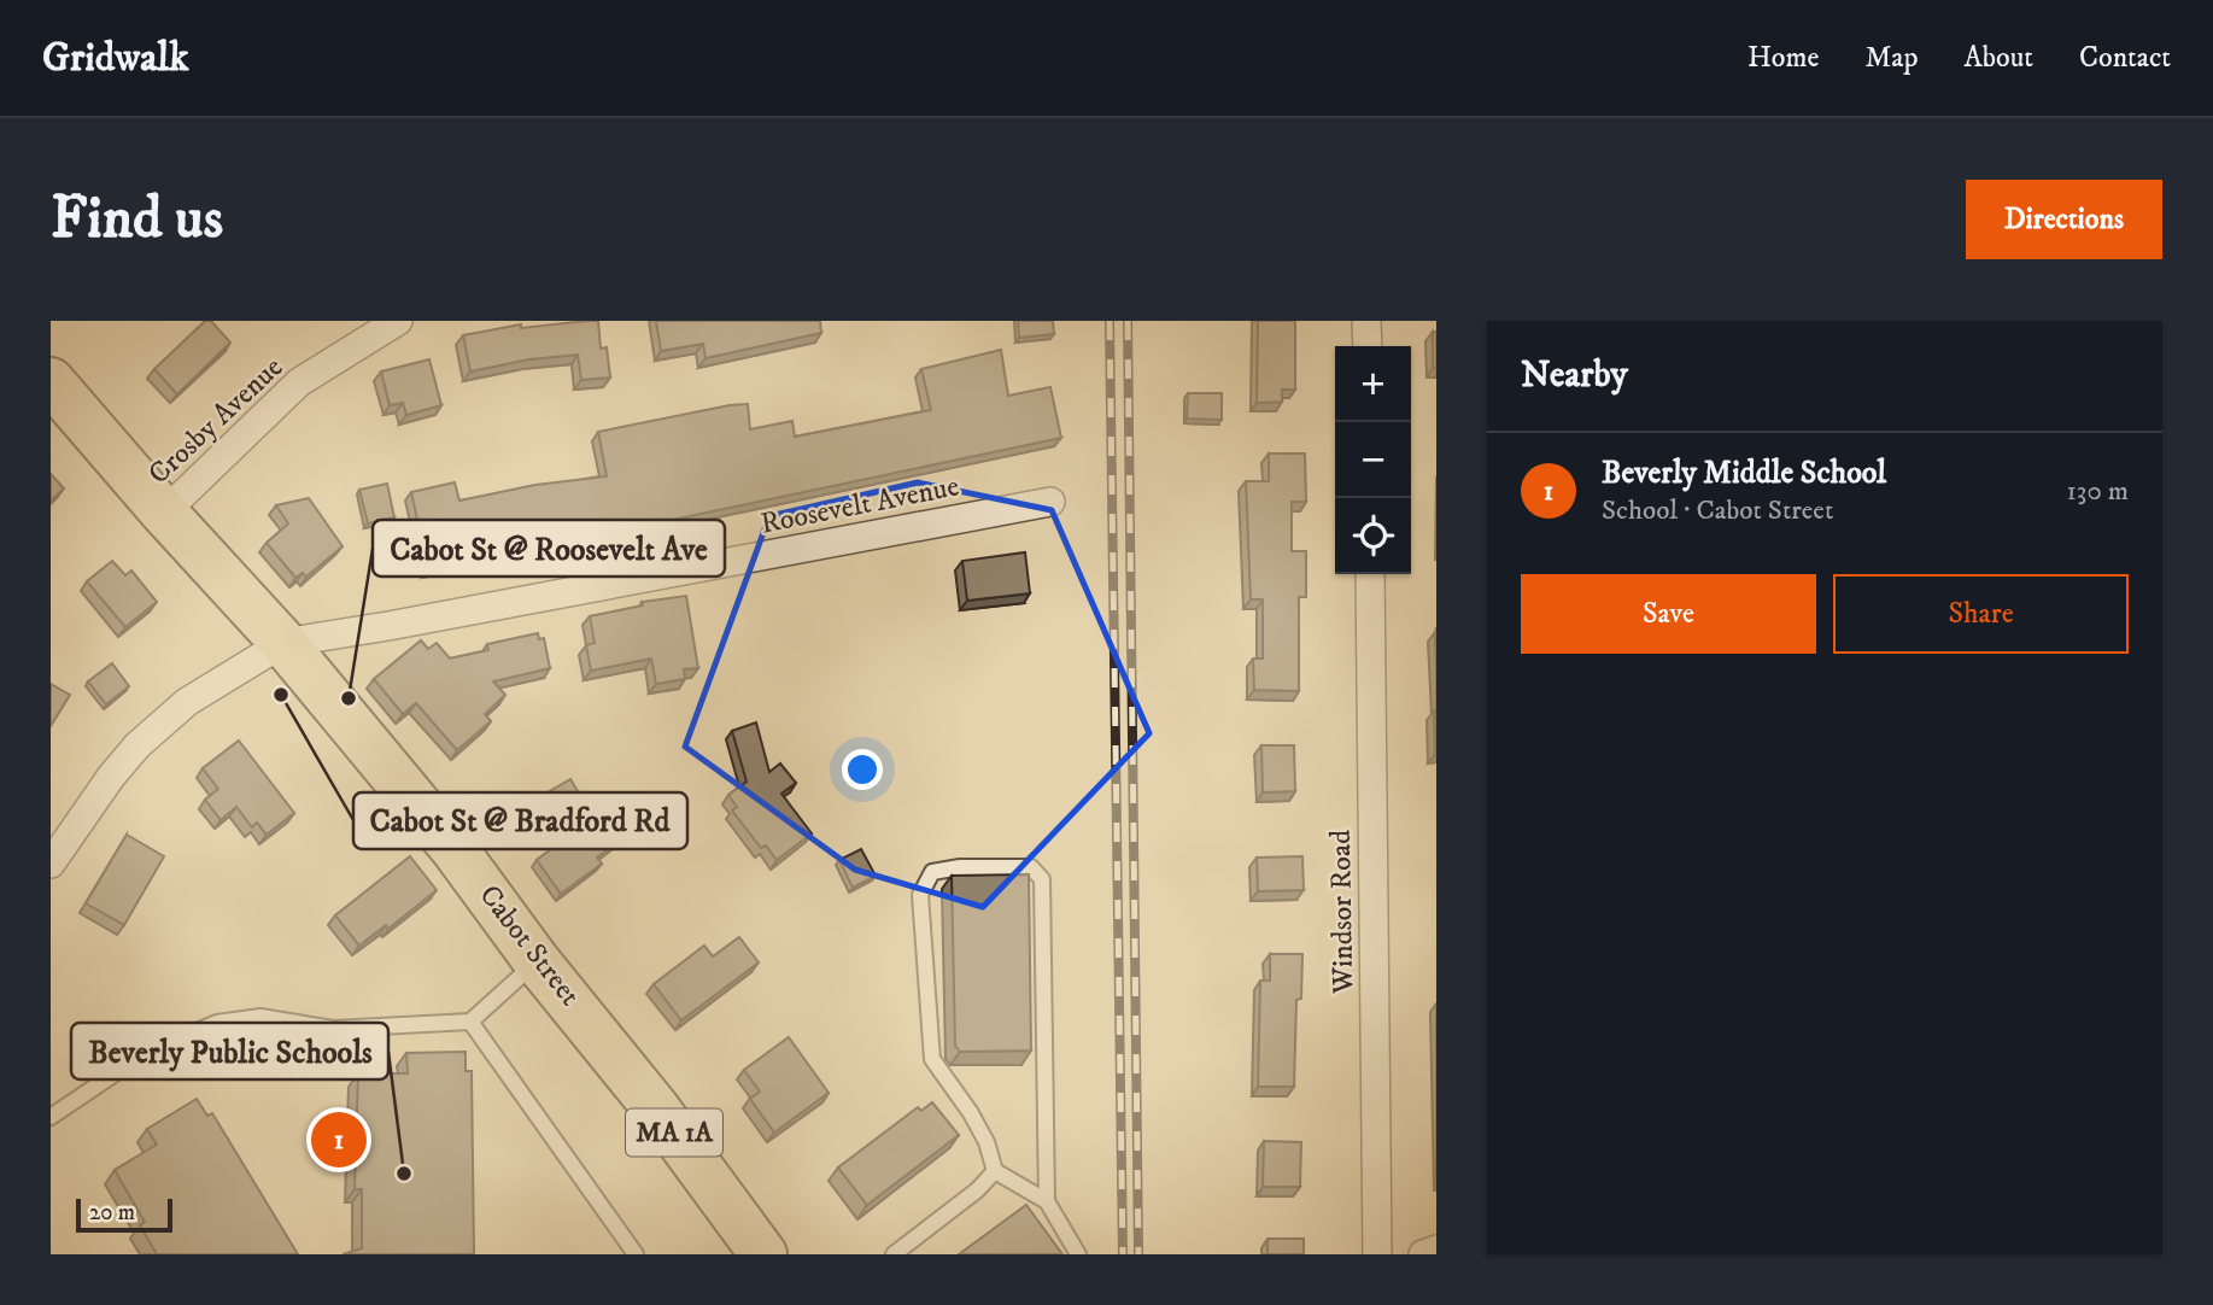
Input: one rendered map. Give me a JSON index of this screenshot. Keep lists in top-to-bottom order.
{
  "streets": {
    "highway": ["Cabot Street", "MA 1A"],
    "street": ["Crosby Avenue", "Roosevelt Avenue", "Windsor Road"]
  },
  "crossings": [
    ["Crosby Avenue", "Cabot Street"],
    ["Roosevelt Avenue", "Cabot Street"]
  ],
  "places": ["Cabot St @ Bradford Rd", "Cabot St @ Roosevelt Ave", "Beverly Public Schools"],
  "scale_bar": "20 m",
  "page": {
    "header": "Gridwalk",
    "nav": [
      "Home",
      "Map",
      "About",
      "Contact"
    ],
    "buttons": [
      "Directions",
      ["Save", "Share"]
    ],
    "title": "Find us",
    "heading": "Nearby",
    "map_buttons": ["+", "−"],
    "list": [
      {
        "mark": "1",
        "name": "Beverly Middle School",
        "note": "School · Cabot Street",
        "value": "130 m"
      }
    ],
    "pins": "1",
    "scale": "20 m"
  }
}
